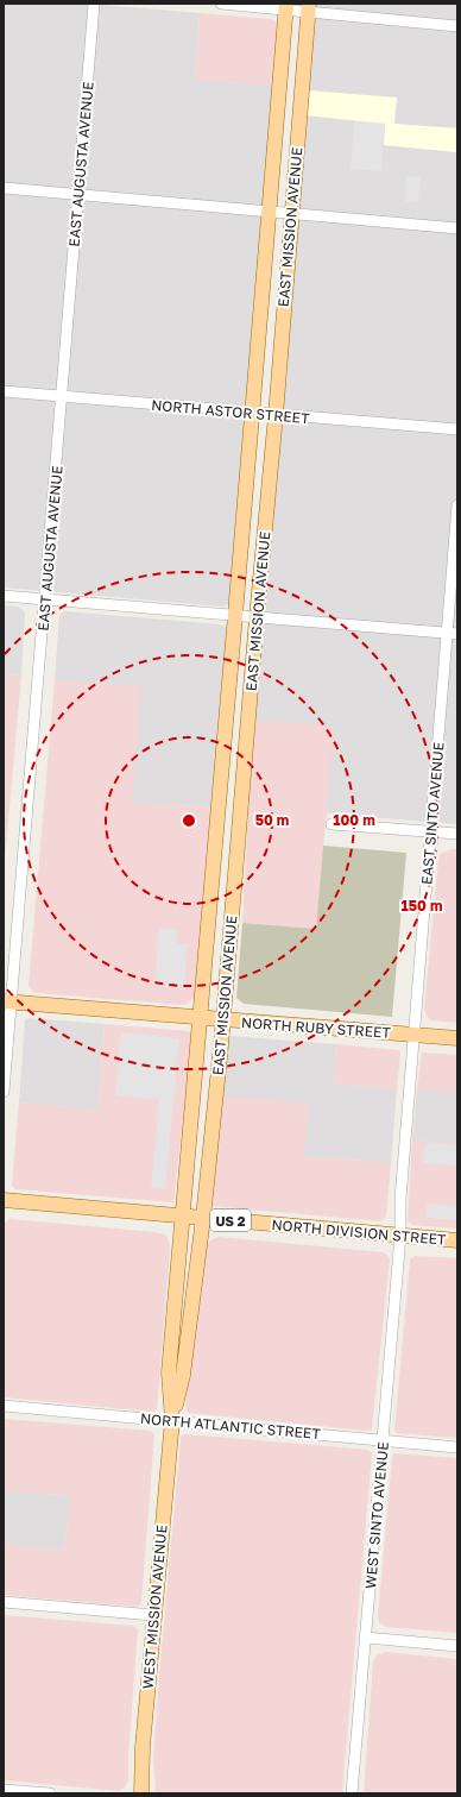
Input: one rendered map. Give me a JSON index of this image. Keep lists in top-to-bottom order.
{
  "streets": {
    "main road": [
      "EAST MISSION AVENUE",
      "NORTH RUBY STREET",
      "US 2",
      "NORTH DIVISION STREET",
      "WEST MISSION AVENUE"
    ],
    "street": [
      "EAST AUGUSTA AVENUE",
      "NORTH ASTOR STREET",
      "EAST SINTO AVENUE",
      "NORTH ATLANTIC STREET",
      "WEST SINTO AVENUE"
    ]
  },
  "crossings": [
    ["EAST AUGUSTA AVENUE", "NORTH ASTOR STREET"],
    ["EAST AUGUSTA AVENUE", "NORTH RUBY STREET"],
    ["EAST MISSION AVENUE", "NORTH ASTOR STREET"],
    ["EAST MISSION AVENUE", "NORTH RUBY STREET"],
    ["EAST MISSION AVENUE", "NORTH DIVISION STREET"],
    ["EAST MISSION AVENUE", "WEST MISSION AVENUE"],
    ["EAST SINTO AVENUE", "NORTH RUBY STREET"],
    ["EAST SINTO AVENUE", "NORTH DIVISION STREET"],
    ["EAST SINTO AVENUE", "WEST SINTO AVENUE"],
    ["NORTH DIVISION STREET", "WEST SINTO AVENUE"],
    ["NORTH DIVISION STREET", "WEST MISSION AVENUE"],
    ["NORTH ATLANTIC STREET", "WEST SINTO AVENUE"],
    ["NORTH ATLANTIC STREET", "WEST MISSION AVENUE"]
  ],
  "rings": ["50 m", "100 m", "150 m"]
}
